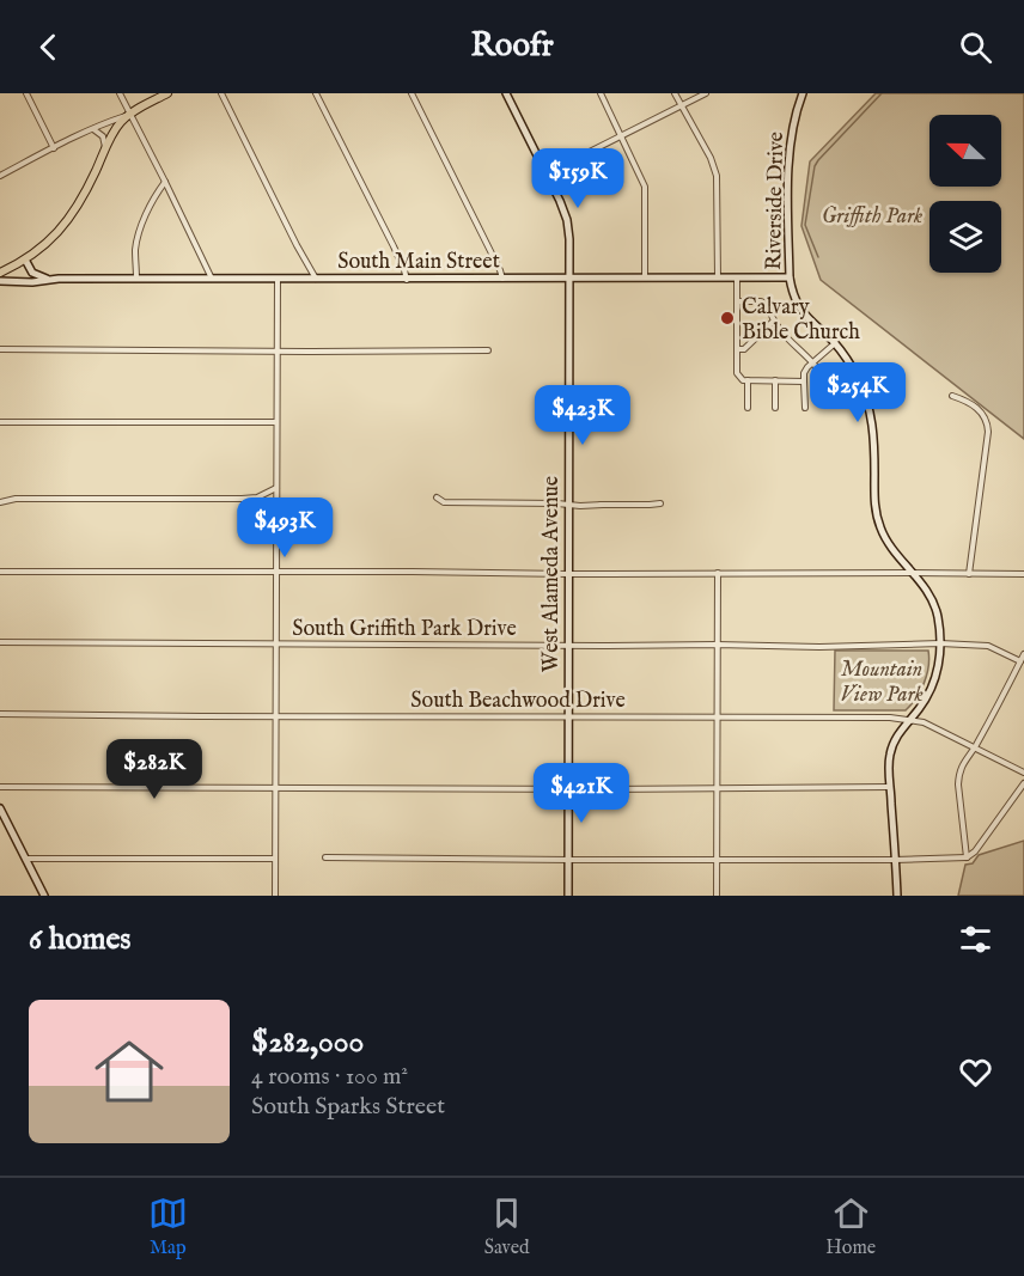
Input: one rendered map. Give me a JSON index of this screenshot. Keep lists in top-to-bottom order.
{
  "streets": {
    "main road": ["Riverside Drive", "South Main Street", "West Alameda Avenue"],
    "street": ["South Griffith Park Drive", "South Beachwood Drive"]
  },
  "crossings": [
    ["Riverside Drive", "South Main Street"],
    ["Riverside Drive", "South Griffith Park Drive"],
    ["Riverside Drive", "South Beachwood Drive"],
    ["South Main Street", "West Alameda Avenue"],
    ["West Alameda Avenue", "South Griffith Park Drive"],
    ["West Alameda Avenue", "South Beachwood Drive"]
  ],
  "parks": ["Griffith Park", "Mountain View Park"],
  "places": ["Calvary Bible Church"],
  "north": "left",
  "page": {
    "header": "Roofr",
    "price": [
      "$159K",
      "$254K",
      "$423K",
      "$493K",
      "$282K",
      "$421K"
    ],
    "heading": "6 homes",
    "list": [
      {
        "name": "$282,000",
        "note": "4 rooms · 100 m² · South Sparks Street"
      }
    ],
    "tabs": ["Map", "Saved", "Home"]
  }
}
